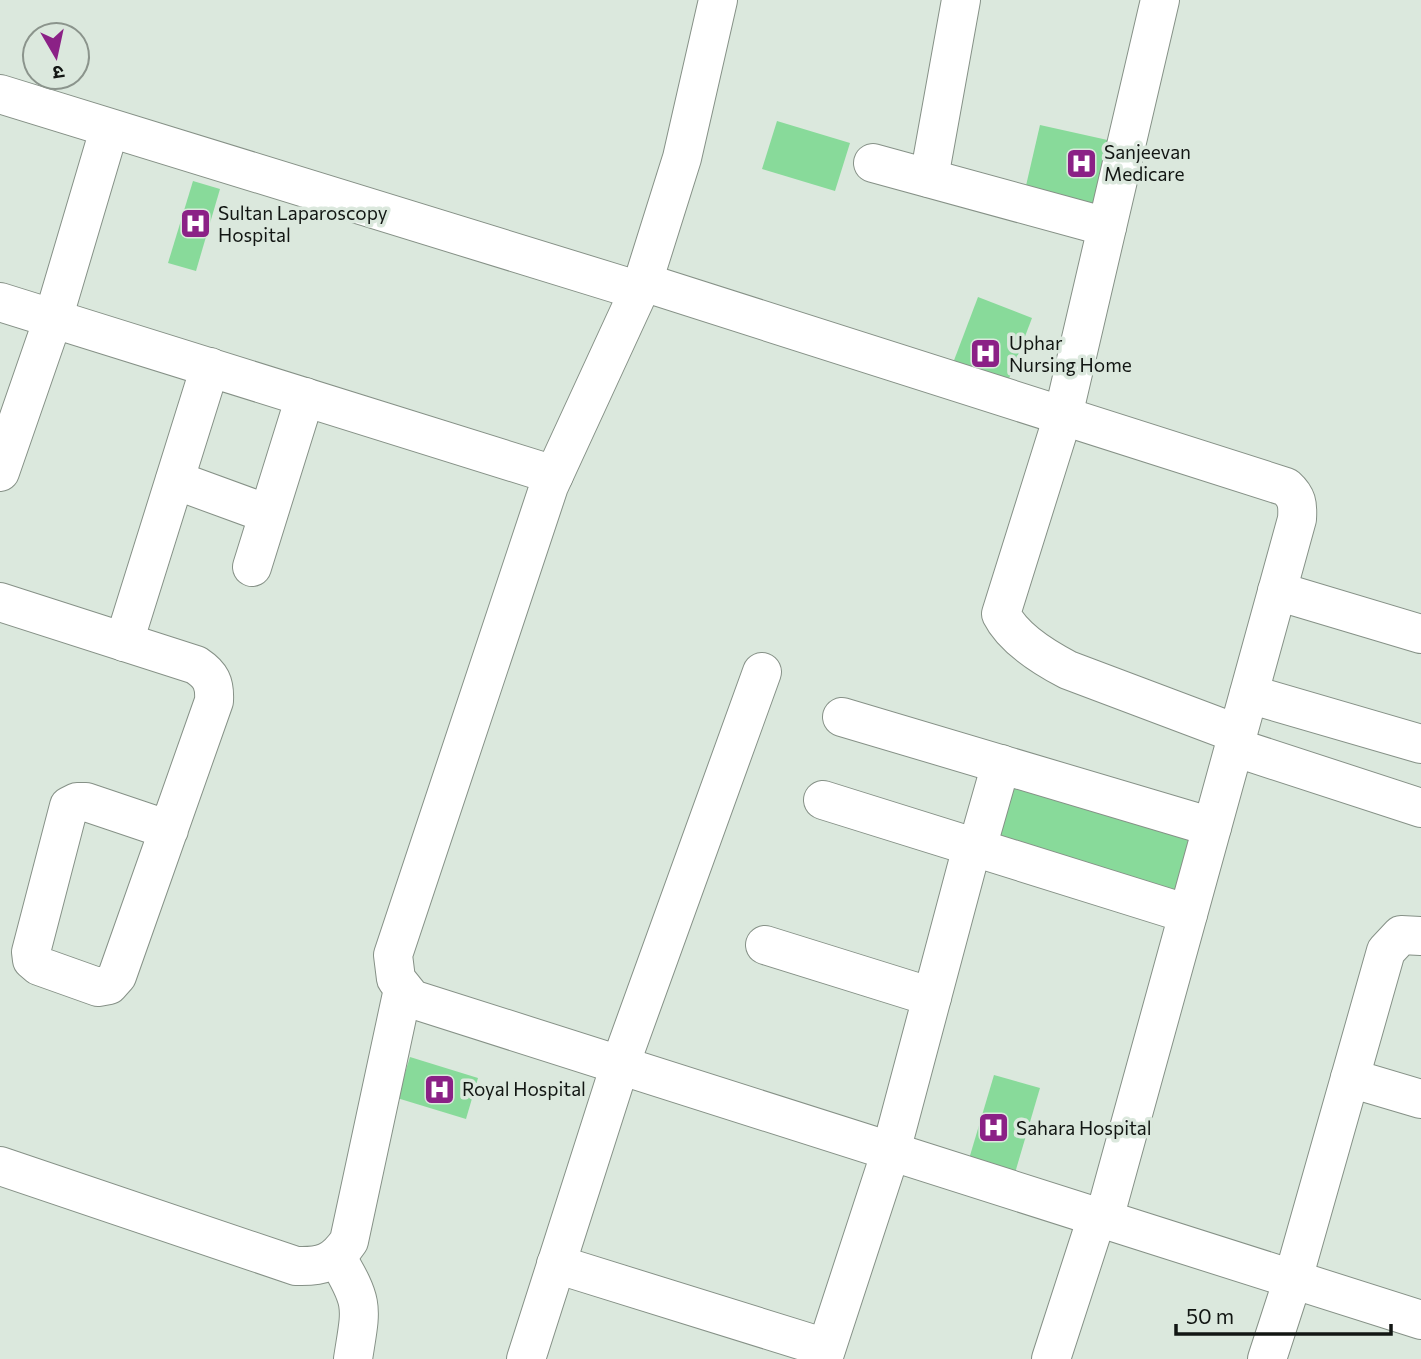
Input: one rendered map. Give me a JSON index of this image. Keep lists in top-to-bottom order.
{
  "places": {
    "hospital": [
      "Sanjeevan Medicare",
      "Sultan Laparoscopy Hospital",
      "Uphar Nursing Home",
      "Royal Hospital",
      "Sahara Hospital"
    ]
  },
  "scale_bar": "50 m",
  "north": "bottom"
}
